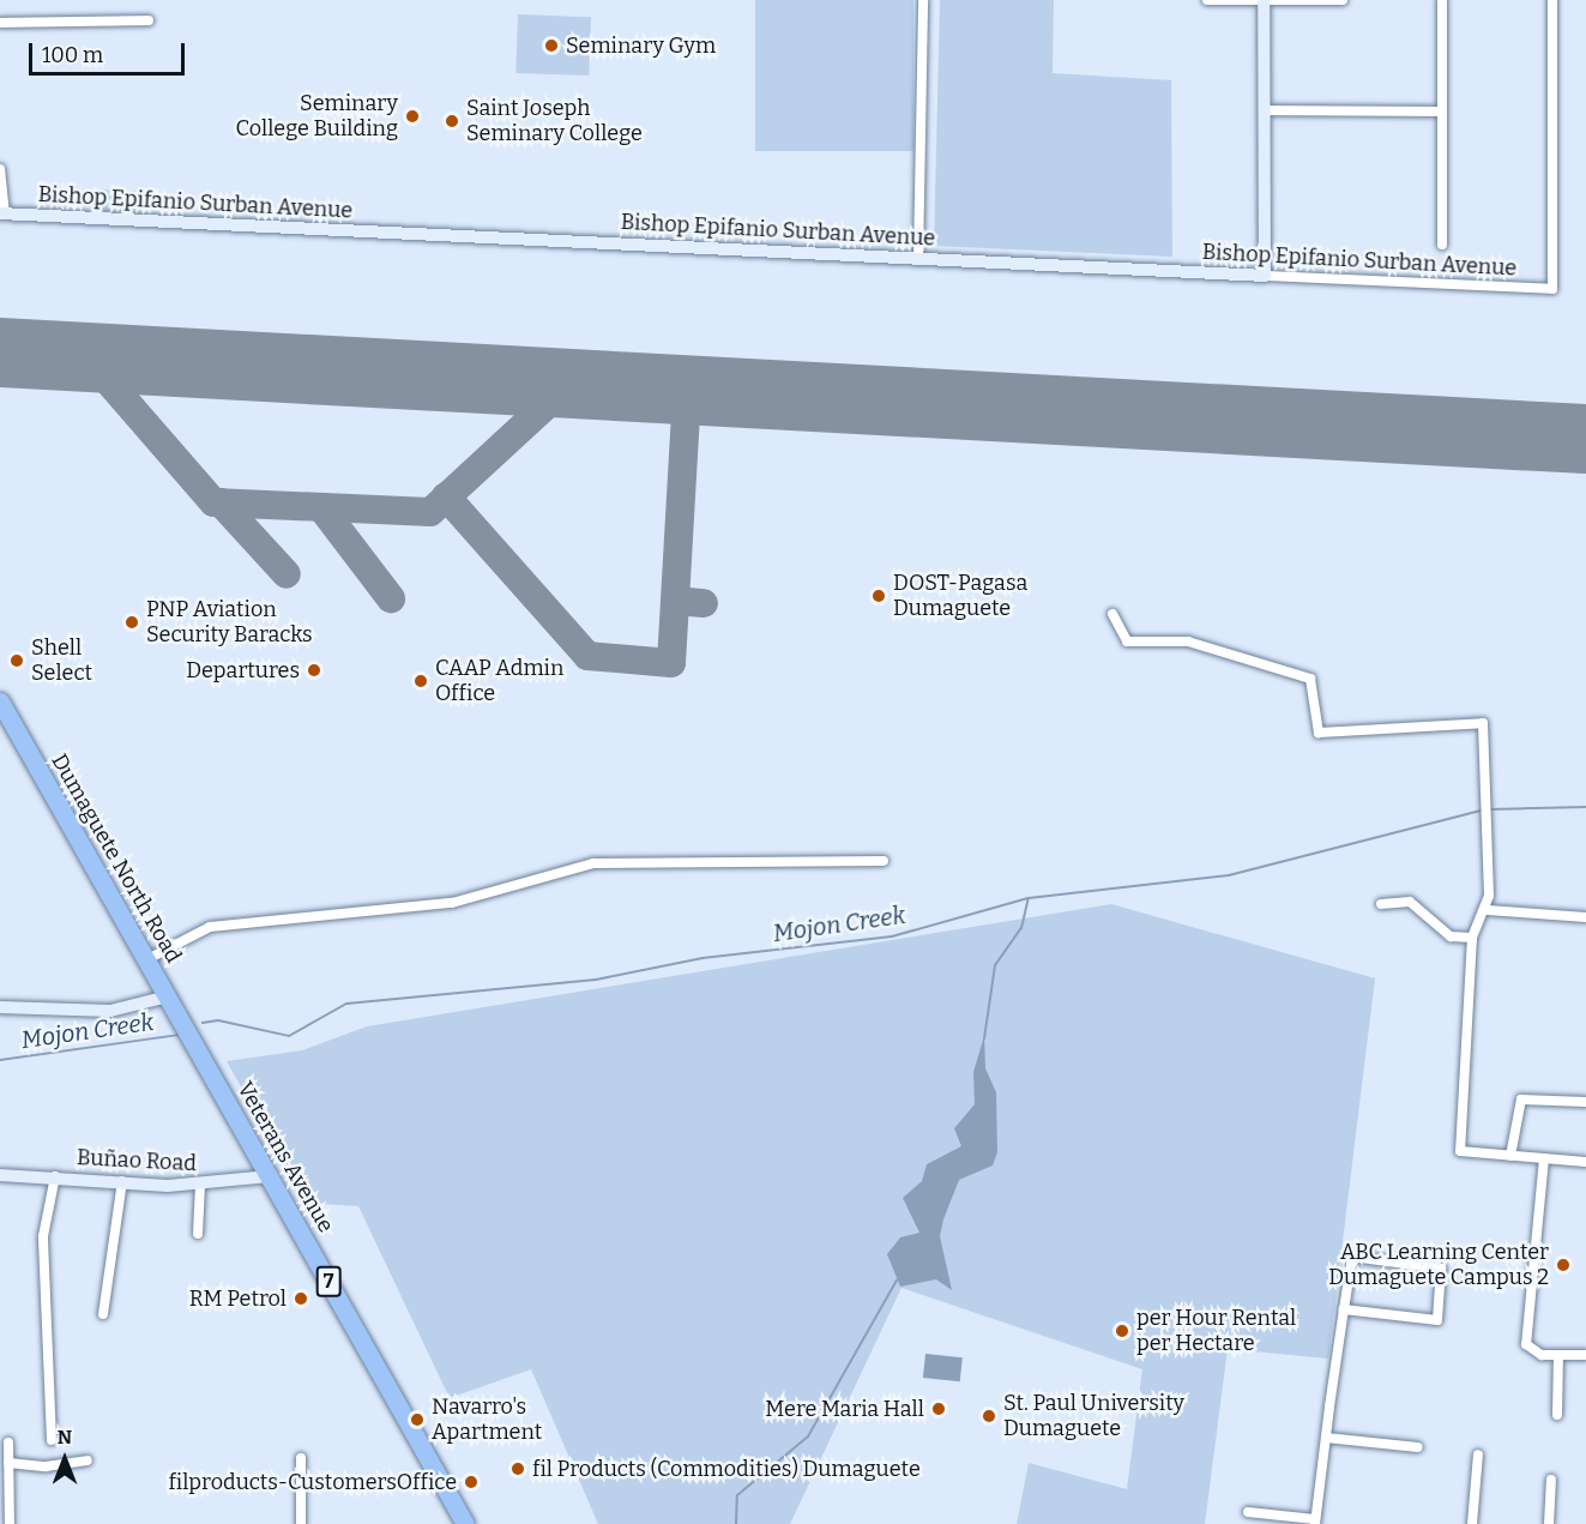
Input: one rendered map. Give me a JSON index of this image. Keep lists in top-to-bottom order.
{
  "streets": {
    "highway": ["Dumaguete North Road", "Veterans Avenue", "7"],
    "street": ["Bishop Epifanio Surban Avenue", "Buñao Road"]
  },
  "crossings": [
    ["Dumaguete North Road", "Veterans Avenue"],
    ["Veterans Avenue", "Buñao Road"]
  ],
  "water": ["Mojon Creek"],
  "places": [
    "Seminary Gym",
    "Seminary College Building",
    "Saint Joseph Seminary College",
    "DOST-Pagasa Dumaguete",
    "PNP Aviation Security Baracks",
    "Shell Select",
    "Departures",
    "CAAP Admin Office",
    "ABC Learning Center Dumaguete Campus 2",
    "RM Petrol",
    "per Hour Rental per Hectare",
    "Mere Maria Hall",
    "St. Paul University Dumaguete",
    "Navarro's Apartment",
    "fil Products (Commodities) Dumaguete",
    "filproducts-CustomersOffice"
  ],
  "scale_bar": "100 m",
  "north": "top"
}
